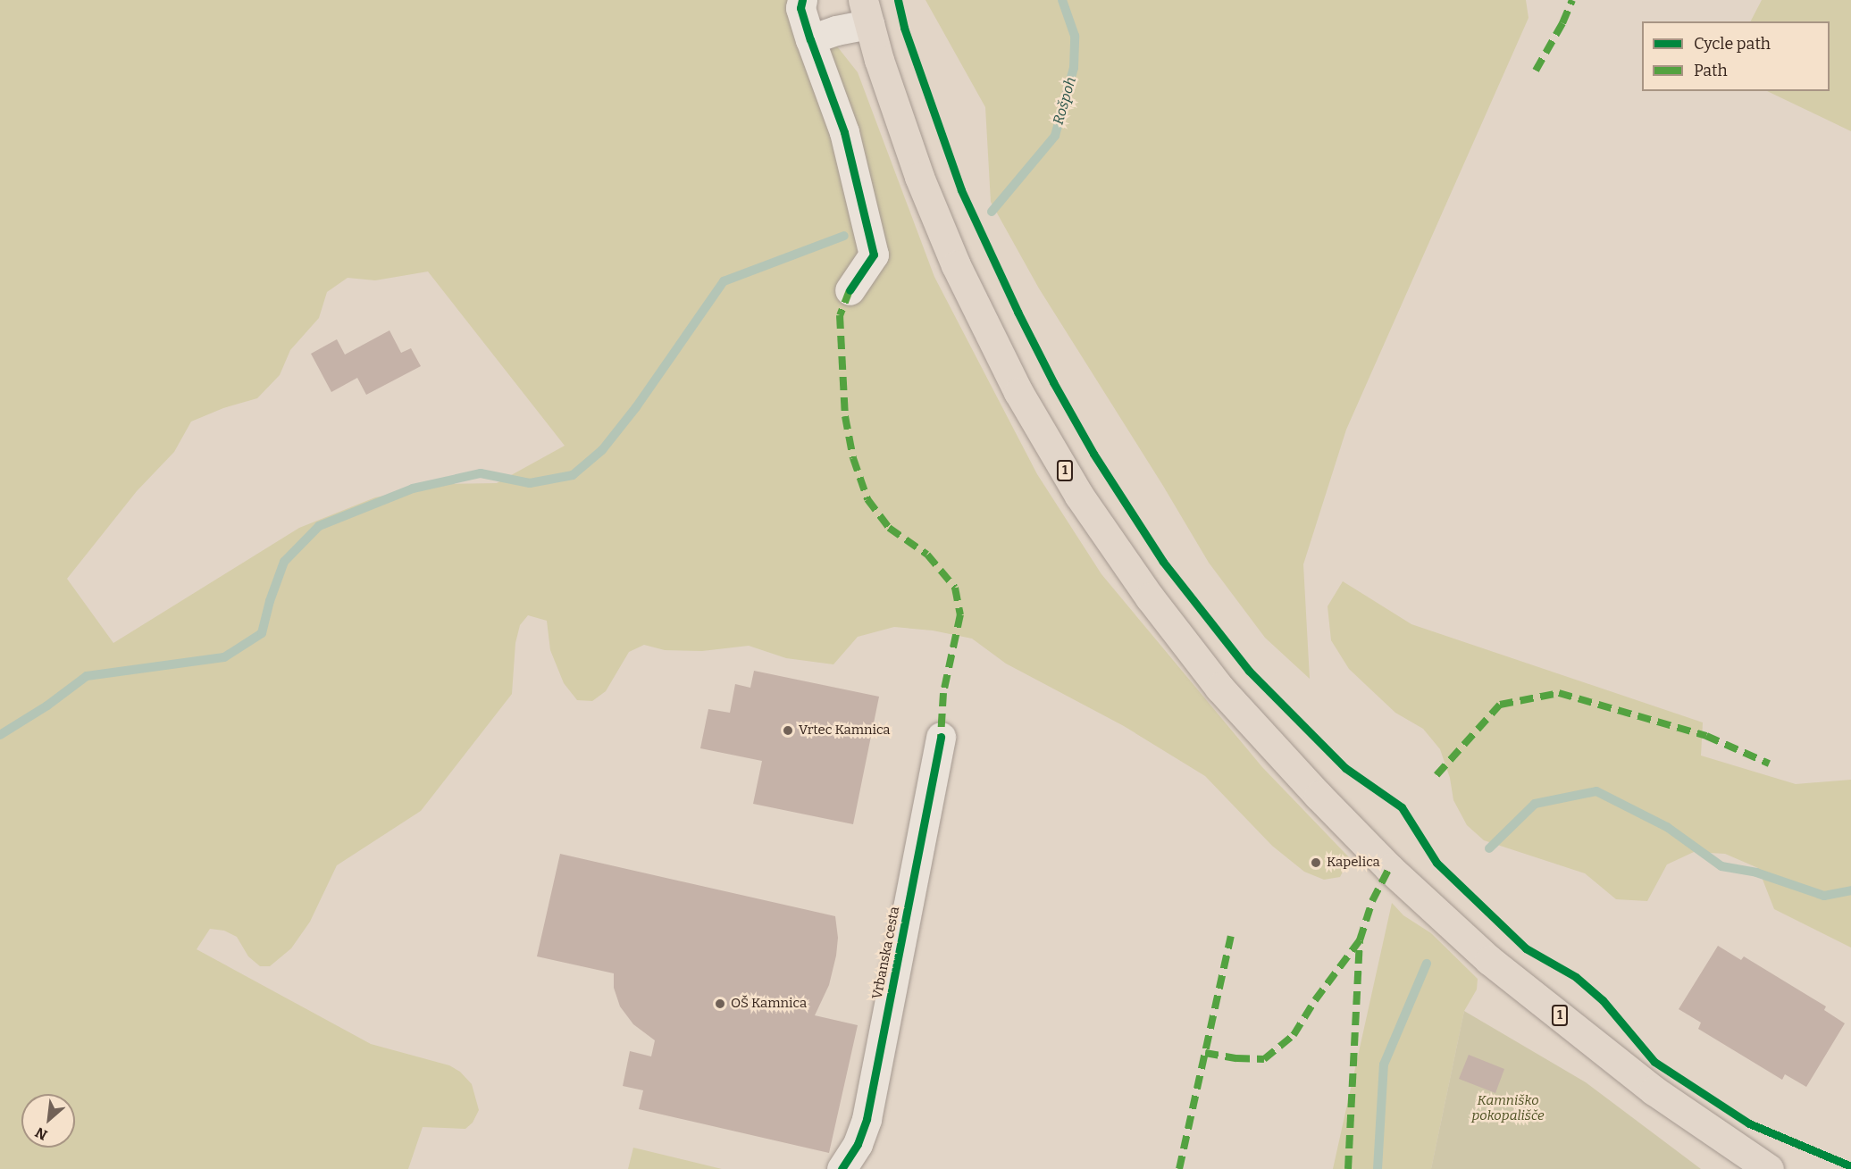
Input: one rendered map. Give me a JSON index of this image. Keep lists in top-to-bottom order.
{
  "streets": {
    "main road": ["1"],
    "street": ["Vrbanska cesta"]
  },
  "water": ["Rošpoh"],
  "parks": ["Kamniško pokopališče"],
  "places": ["Vrtec Kamnica", "Kapelica", "OŠ Kamnica"],
  "legend": ["Cycle path", "Path"],
  "north": "bottom left"
}
